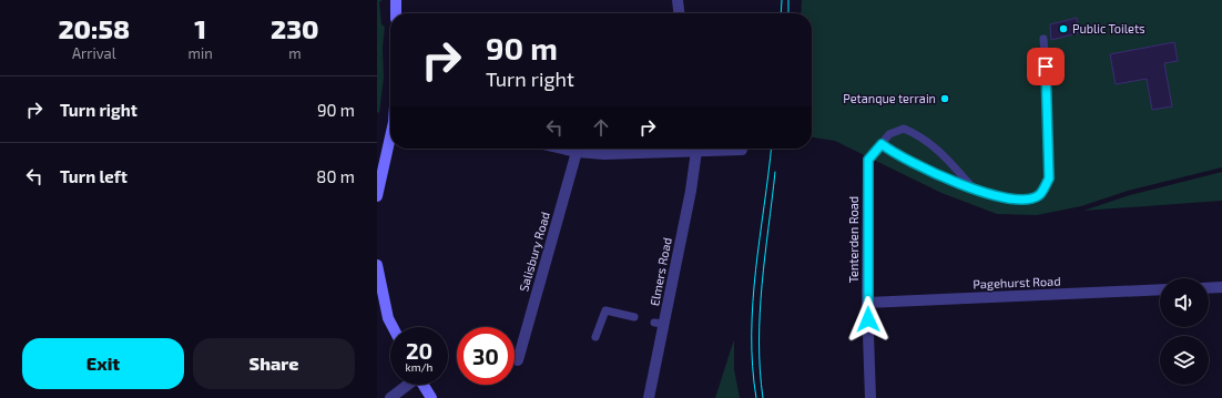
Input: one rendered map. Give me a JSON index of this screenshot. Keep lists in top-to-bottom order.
{
  "streets": {
    "street": [
      "Tenterden Road",
      "Salisbury Road",
      "Elmers Road",
      "Pagehurst Road"
    ]
  },
  "crossings": [
    ["Tenterden Road", "Pagehurst Road"]
  ],
  "places": ["Public Toilets", "Petanque terrain"],
  "page": {
    "eta": [
      "20:58",
      "Arrival",
      "1",
      "min",
      "230",
      "m"
    ],
    "turn": ["90 m", "Turn right"],
    "list": [
      {
        "name": "Turn right",
        "value": "90 m"
      },
      {
        "name": "Turn left",
        "value": "80 m"
      }
    ],
    "speed": "20 km/h",
    "limit": "30",
    "buttons": ["Exit", "Share"]
  }
}
